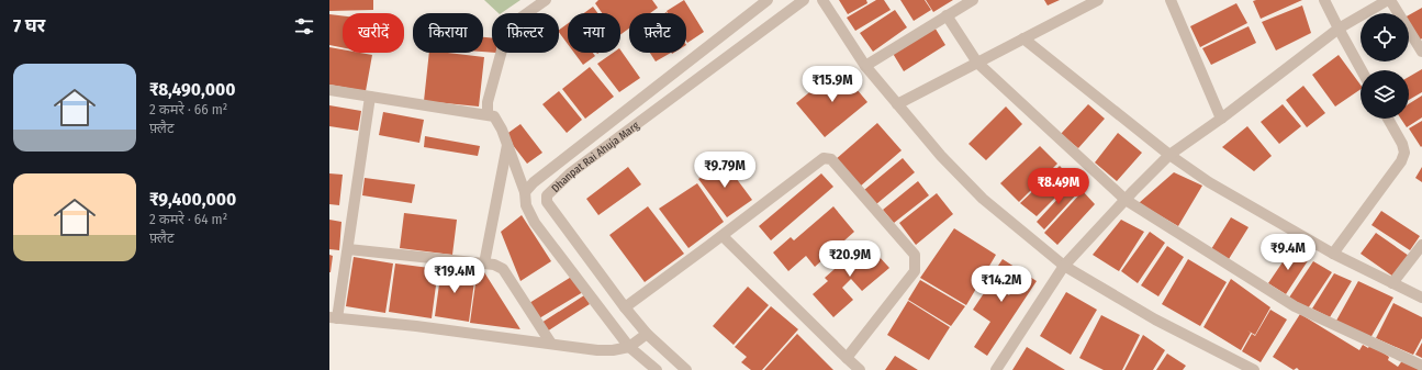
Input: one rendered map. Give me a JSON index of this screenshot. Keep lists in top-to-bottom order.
{
  "streets": {
    "street": ["Dhanpat Rai Ahuja Marg"]
  },
  "page": {
    "heading": "7 घर",
    "chip": [
      "खरीदें",
      "किराया",
      "फ़िल्टर",
      "नया",
      "फ़्लैट"
    ],
    "list": [
      {
        "name": "₹8,490,000",
        "note": "2 कमरे · 66 m² · फ़्लैट"
      },
      {
        "name": "₹9,400,000",
        "note": "2 कमरे · 64 m² · फ़्लैट"
      }
    ],
    "price": [
      "₹15.9M",
      "₹9.79M",
      "₹8.49M",
      "₹9.4M",
      "₹20.9M",
      "₹19.4M",
      "₹14.2M"
    ]
  }
}
